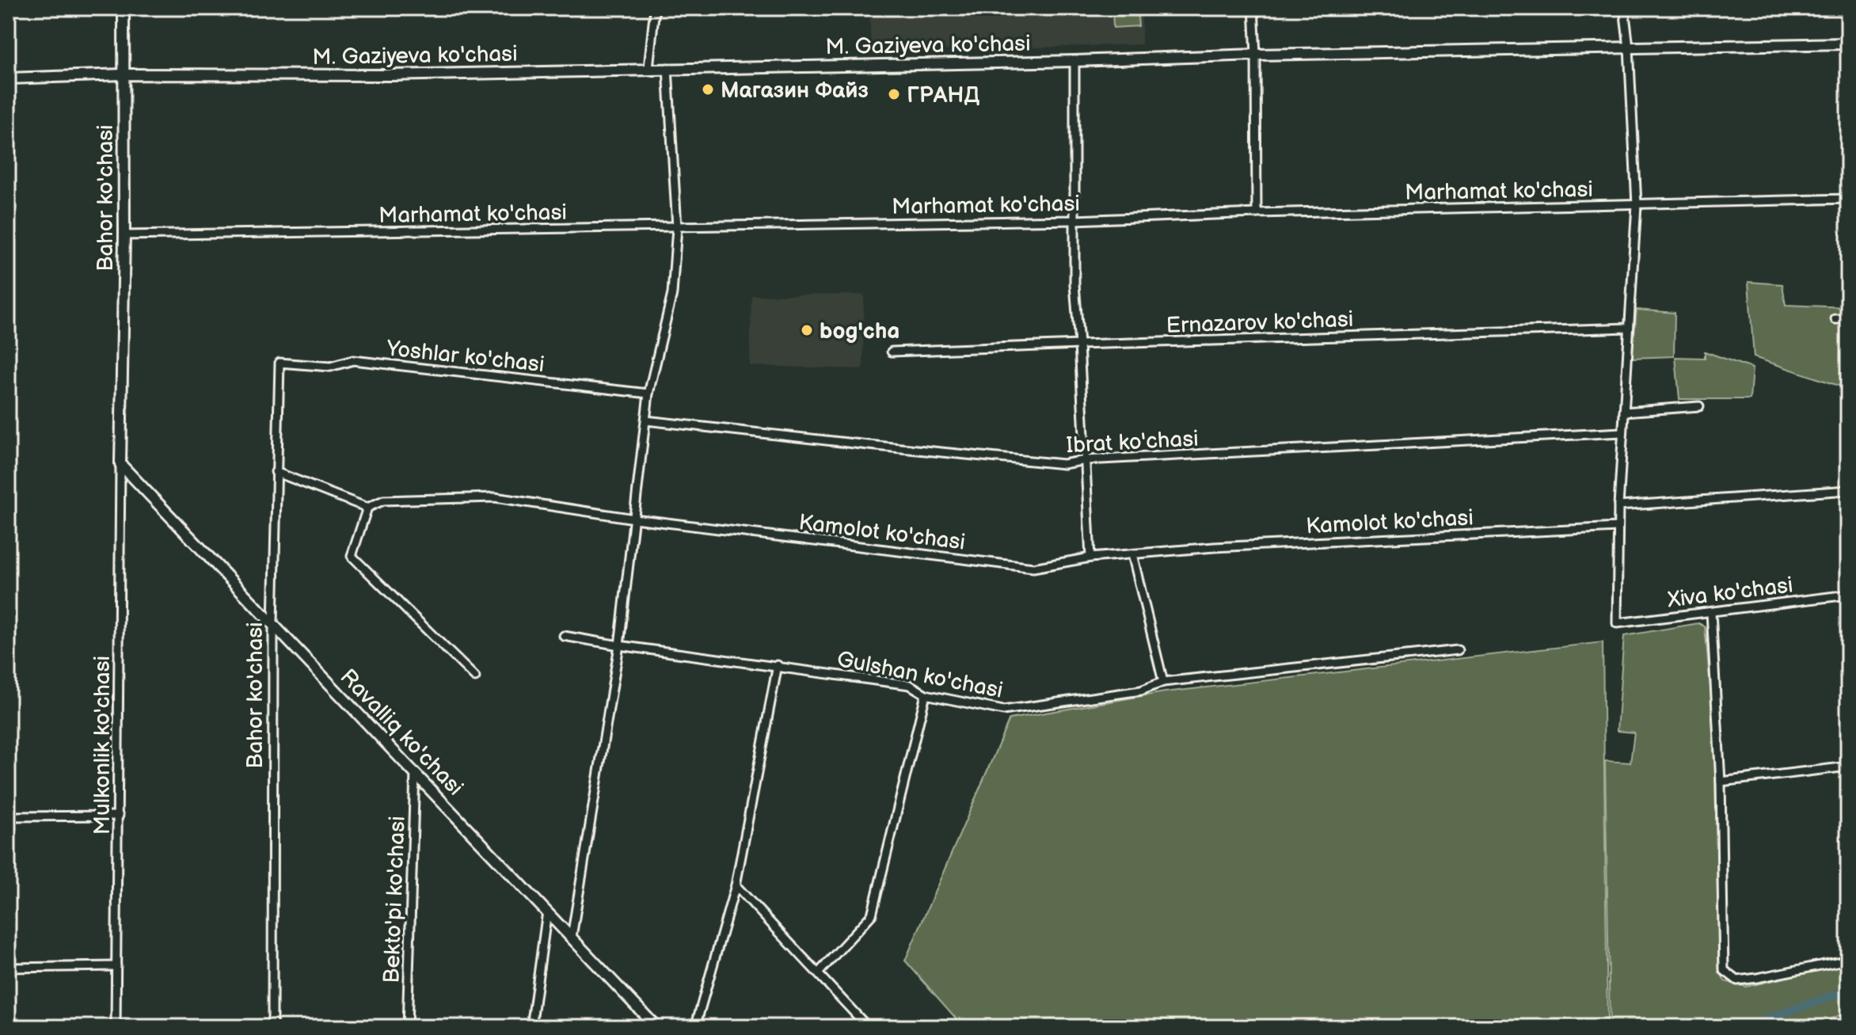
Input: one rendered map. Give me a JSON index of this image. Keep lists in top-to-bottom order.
{
  "streets": {
    "street": [
      "M. Gaziyeva ko'chasi",
      "Marhamat ko'chasi",
      "Bahor ko'chasi",
      "Ernazarov ko'chasi",
      "Yoshlar ko'chasi",
      "Ibrat ko'chasi",
      "Kamolot ko'chasi",
      "Xiva ko'chasi",
      "Gulshan ko'chasi",
      "Ravalliq ko'chasi",
      "Mulkonlik ko'chasi",
      "Bekto'pi ko'chasi"
    ]
  },
  "crossings": [
    ["M. Gaziyeva ko'chasi", "Bahor ko'chasi"],
    ["Marhamat ko'chasi", "Bahor ko'chasi"],
    ["Bahor ko'chasi", "Yoshlar ko'chasi"],
    ["Bahor ko'chasi", "Ravalliq ko'chasi"],
    ["Bahor ko'chasi", "Mulkonlik ko'chasi"],
    ["Kamolot ko'chasi", "Xiva ko'chasi"],
    ["Ravalliq ko'chasi", "Mulkonlik ko'chasi"],
    ["Ravalliq ko'chasi", "Bekto'pi ko'chasi"]
  ],
  "places": ["Магазин Файз", "ГРАНД", "bog'cha"]
}
